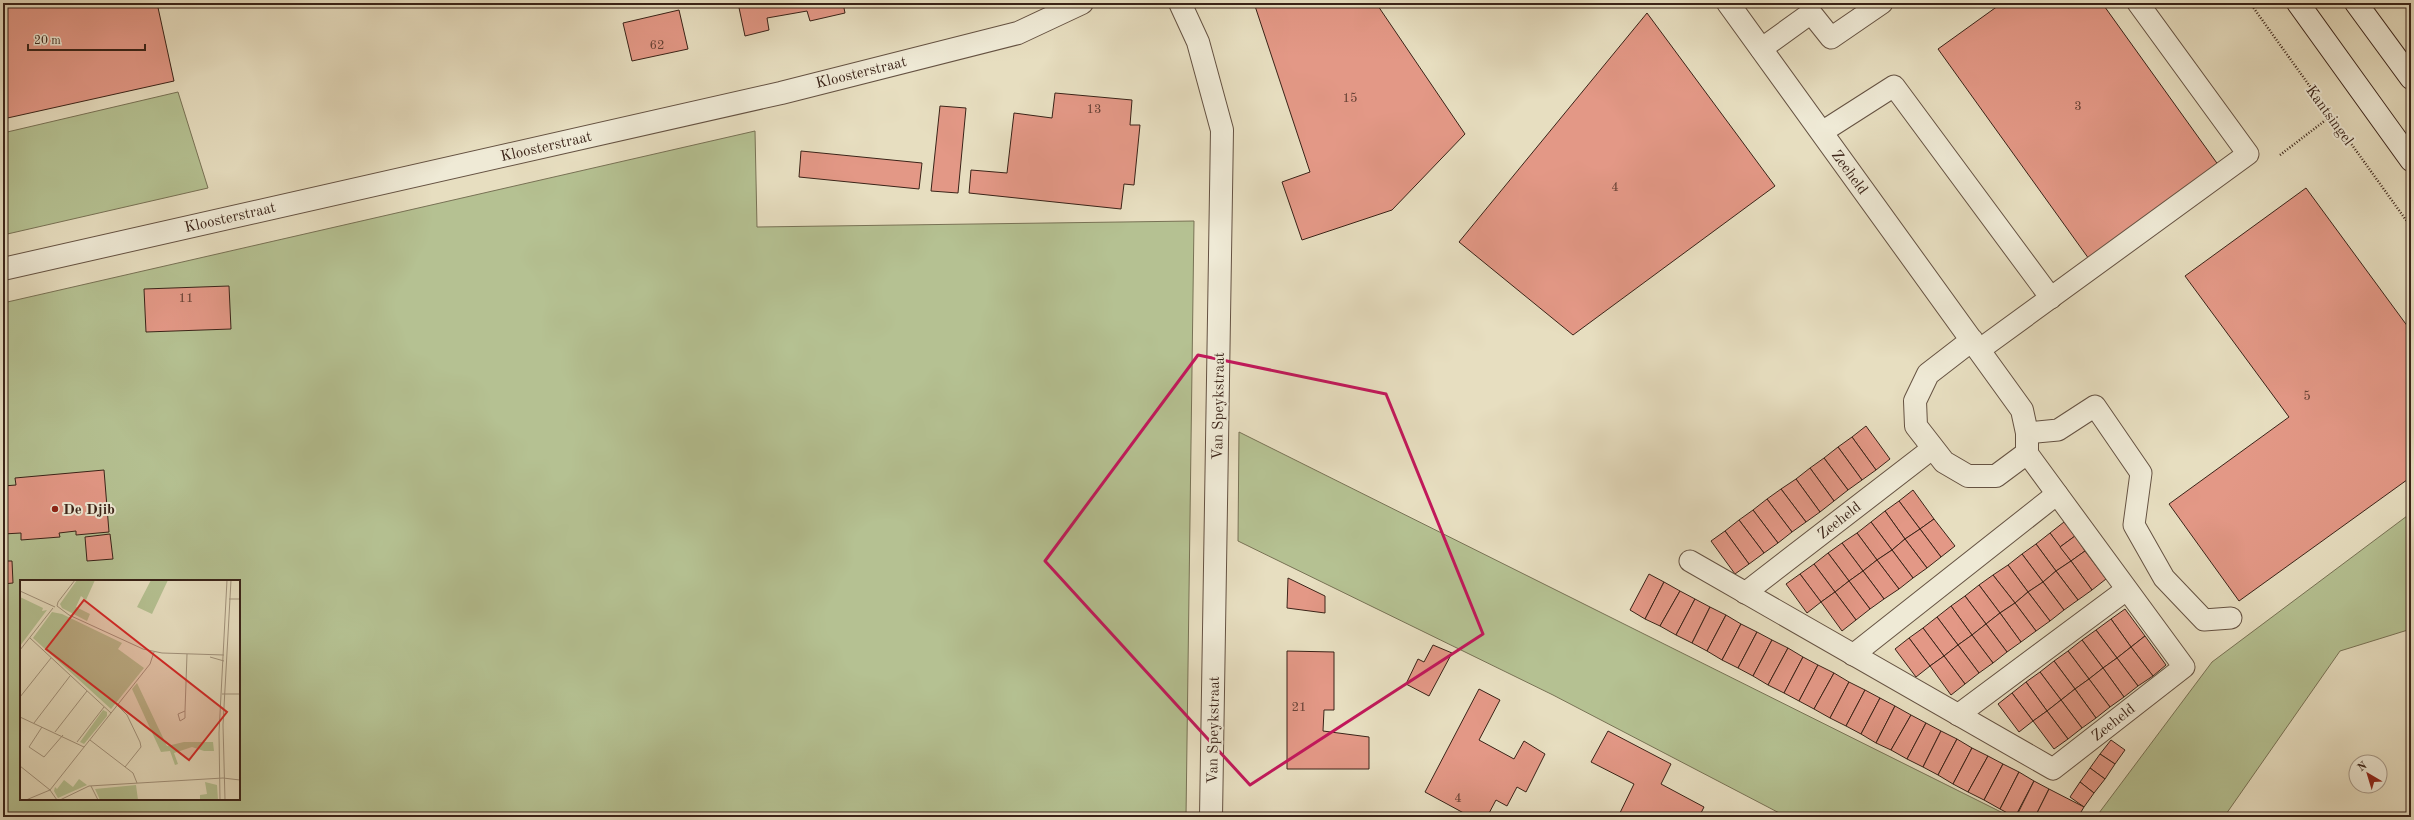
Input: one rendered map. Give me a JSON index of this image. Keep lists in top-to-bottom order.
{
  "streets": {
    "street": ["Kloosterstraat", "Zeeheld", "Van Speykstraat"],
    "path": ["Kantsingel"]
  },
  "places": ["De Djib"],
  "house_numbers": [
    "62",
    "15",
    "3",
    "13",
    "4",
    "11",
    "5",
    "21",
    "4"
  ],
  "scale_bar": "20 m",
  "north": "top left"
}
